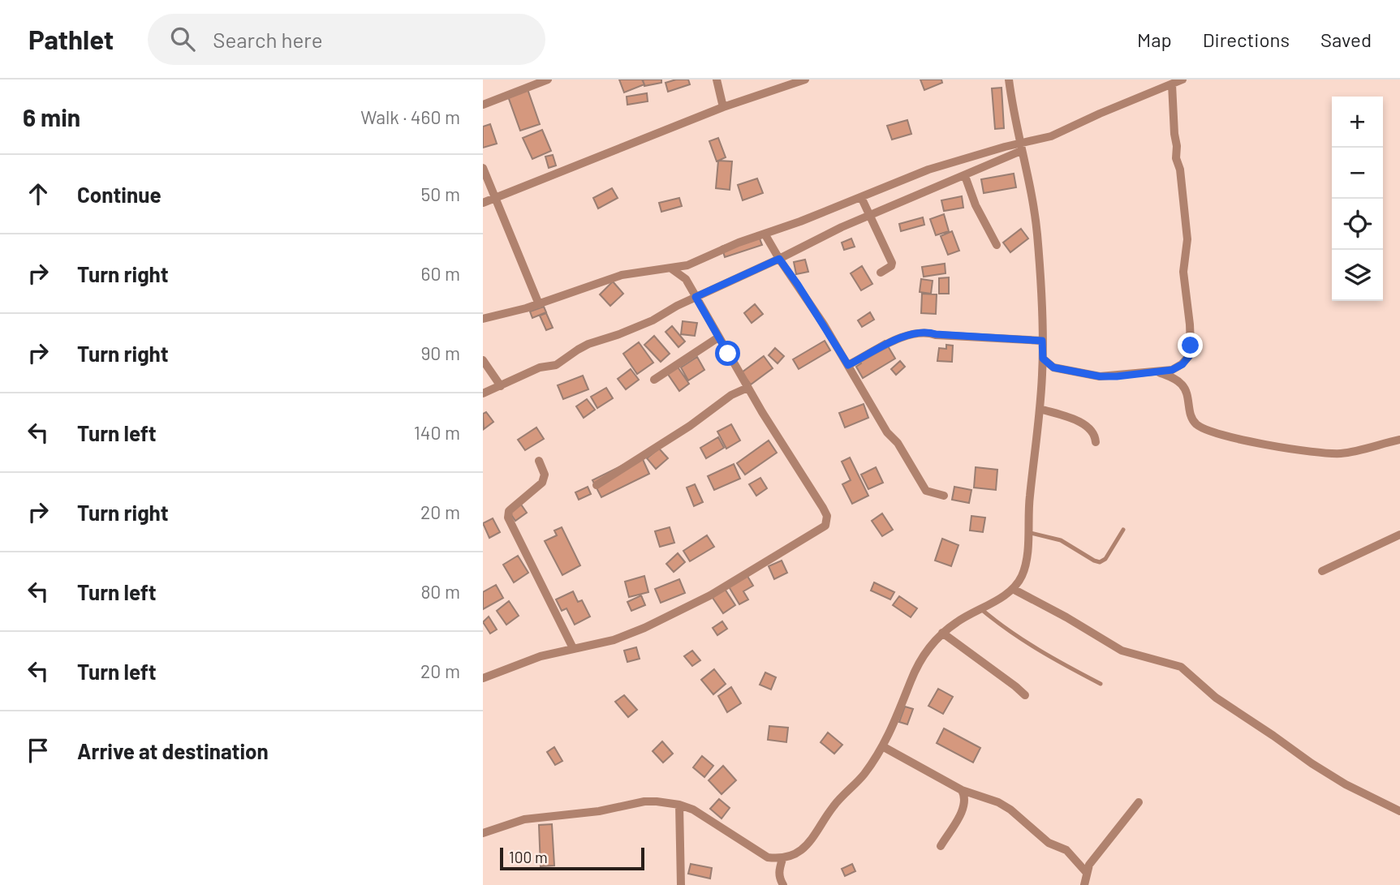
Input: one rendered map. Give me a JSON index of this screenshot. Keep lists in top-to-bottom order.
{
  "scale_bar": "100 m",
  "page": {
    "header": "Pathlet",
    "search": "Search here",
    "nav": ["Map", "Directions", "Saved"],
    "heading": ["6 min", "Walk · 460 m"],
    "map_buttons": ["+", "−"],
    "list": [
      ["Continue", "50 m"],
      ["Turn right", "60 m"],
      ["Turn right", "90 m"],
      ["Turn left", "140 m"],
      ["Turn right", "20 m"],
      ["Turn left", "80 m"],
      ["Turn left", "20 m"],
      "Arrive at destination"
    ],
    "scale": "100 m"
  }
}
